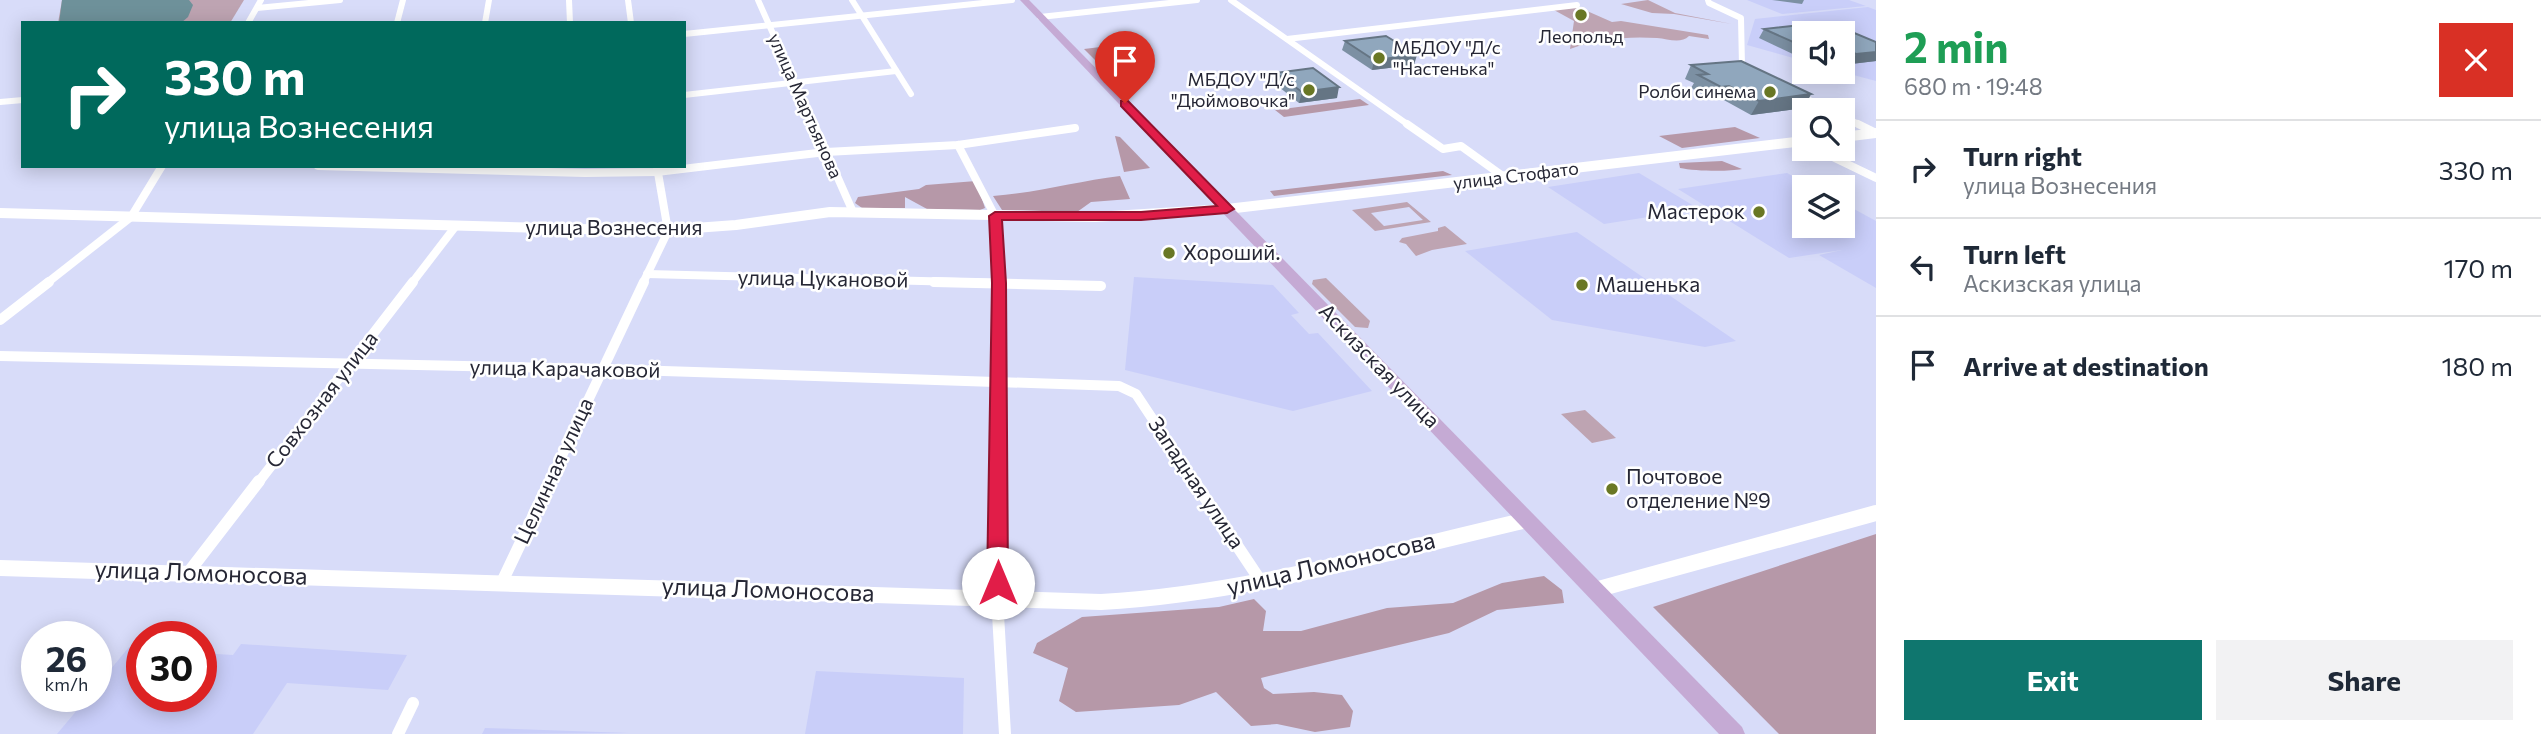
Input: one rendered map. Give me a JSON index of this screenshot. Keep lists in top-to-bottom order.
{
  "streets": {
    "main road": ["Аскизская улица"],
    "street": [
      "улица Мартьянова",
      "улица Стофато",
      "улица Вознесения",
      "улица Цукановой",
      "улица Карачаковой",
      "Совхозная улица",
      "Целинная улица",
      "Западная улица",
      "улица Ломоносова"
    ]
  },
  "crossings": [
    ["улица Мартьянова", "улица Вознесения"],
    ["улица Стофато", "улица Вознесения"],
    ["улица Стофато", "Аскизская улица"],
    ["улица Вознесения", "Аскизская улица"],
    ["улица Вознесения", "Совхозная улица"],
    ["улица Вознесения", "Целинная улица"],
    ["улица Цукановой", "Целинная улица"],
    ["Аскизская улица", "улица Ломоносова"],
    ["улица Карачаковой", "Совхозная улица"],
    ["улица Карачаковой", "Целинная улица"],
    ["улица Карачаковой", "Западная улица"],
    ["Совхозная улица", "улица Ломоносова"],
    ["Целинная улица", "улица Ломоносова"],
    ["Западная улица", "улица Ломоносова"]
  ],
  "places": [
    "Леопольд",
    "МБДОУ \"Д/с \"Настенька\"",
    "МБДОУ \"Д/с \"Дюймовочка\"",
    "Ролби синема",
    "Мастерок",
    "Хороший.",
    "Машенька",
    "Почтовое отделение №9"
  ],
  "page": {
    "heading": ["2 min", "680 m · 19:48"],
    "turn": ["330 m", "улица Вознесения"],
    "list": [
      {
        "name": "Turn right",
        "note": "улица Вознесения",
        "value": "330 m"
      },
      {
        "name": "Turn left",
        "note": "Аскизская улица",
        "value": "170 m"
      },
      {
        "name": "Arrive at destination",
        "value": "180 m"
      }
    ],
    "speed": "26 km/h",
    "limit": "30",
    "buttons": ["Exit", "Share"]
  }
}
